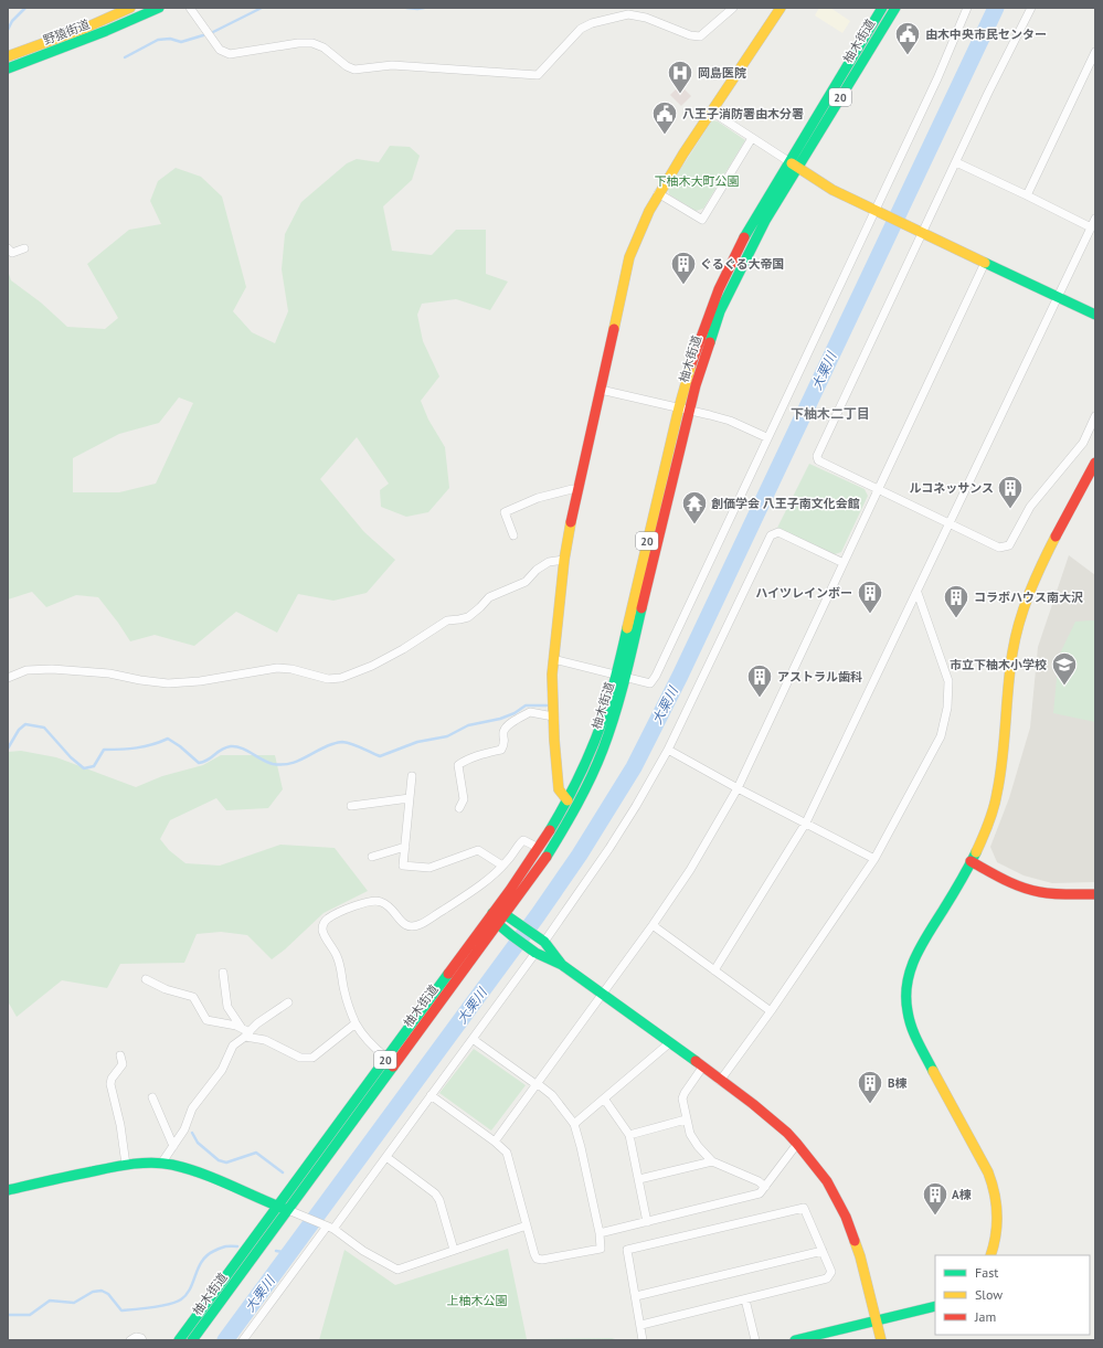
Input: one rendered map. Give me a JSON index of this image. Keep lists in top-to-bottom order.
{
  "streets": {
    "main road": ["野猿街道", "柚木街道", "20"]
  },
  "districts": ["下柚木二丁目"],
  "water": ["大栗川"],
  "parks": ["下柚木大町公園", "上柚木公園"],
  "places": {
    "public building": ["由木中央市民センター", "八王子消防署由木分署"],
    "hospital": ["岡島医院"],
    "building": [
      "ぐるぐる大帝国",
      "ルコネッサンス",
      "ハイツレインボー",
      "コラボハウス南大沢",
      "アストラル歯科",
      "B棟",
      "A棟"
    ],
    "temple": ["創価学会 八王子南文化会館"],
    "school or university": ["市立下柚木小学校"]
  },
  "legend": ["Fast", "Slow", "Jam"]
}
